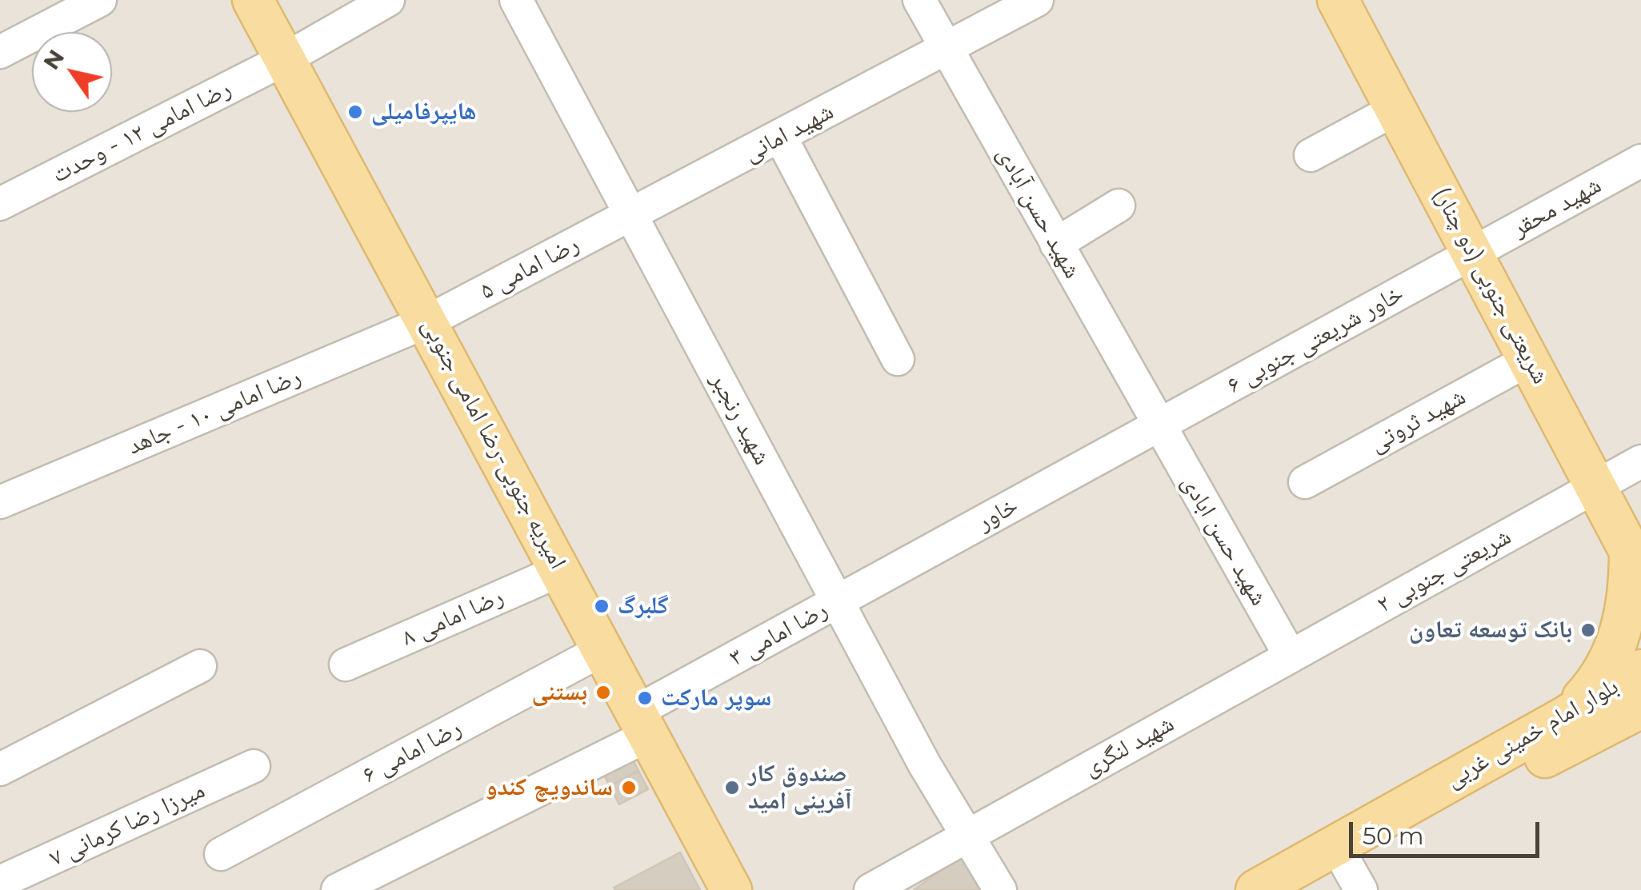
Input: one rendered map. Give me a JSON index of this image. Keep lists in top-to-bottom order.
{
  "streets": {
    "main road": ["شریعتی جنوبی (دو چنار)", "امیریه جنوبی-رضا امامی جنوبی", "بلوار امام خمینی غربی"],
    "street": [
      "رضا امامی ۱۲ - وحدت",
      "شهید امانی",
      "شهید محقر",
      "شهید حسن آبادی",
      "رضا امامی ۵",
      "خاور شریعتی جنوبی ۶",
      "رضا امامی ۱۰ - جاهد",
      "شهید رنجبر",
      "شهید ثروتی",
      "خاور",
      "شهید حسن ابادی",
      "شریعتی جنوبی ۲",
      "رضا امامی ۸",
      "رضا امامی ۳",
      "شهید لنگری",
      "رضا امامی ۶",
      "میرزا رضا کرمانی ۷"
    ]
  },
  "crossings": [
    ["رضا امامی ۱۲ - وحدت", "امیریه جنوبی-رضا امامی جنوبی"],
    ["شهید امانی", "شهید حسن آبادی"],
    ["شهید امانی", "رضا امامی ۵"],
    ["شهید امانی", "شهید رنجبر"],
    ["شهید محقر", "شریعتی جنوبی (دو چنار)"],
    ["شهید محقر", "خاور شریعتی جنوبی ۶"],
    ["شهید حسن آبادی", "خاور شریعتی جنوبی ۶"],
    ["شهید حسن آبادی", "خاور"],
    ["شهید حسن آبادی", "شهید حسن ابادی"],
    ["رضا امامی ۵", "رضا امامی ۱۰ - جاهد"],
    ["رضا امامی ۵", "شهید رنجبر"],
    ["رضا امامی ۵", "امیریه جنوبی-رضا امامی جنوبی"],
    ["شریعتی جنوبی (دو چنار)", "خاور شریعتی جنوبی ۶"],
    ["شریعتی جنوبی (دو چنار)", "شهید ثروتی"],
    ["شریعتی جنوبی (دو چنار)", "شریعتی جنوبی ۲"],
    ["خاور شریعتی جنوبی ۶", "خاور"],
    ["خاور شریعتی جنوبی ۶", "شهید حسن ابادی"],
    ["رضا امامی ۱۰ - جاهد", "امیریه جنوبی-رضا امامی جنوبی"],
    ["شهید رنجبر", "خاور"],
    ["شهید رنجبر", "رضا امامی ۳"],
    ["شهید رنجبر", "شهید لنگری"],
    ["امیریه جنوبی-رضا امامی جنوبی", "رضا امامی ۸"],
    ["امیریه جنوبی-رضا امامی جنوبی", "رضا امامی ۳"],
    ["امیریه جنوبی-رضا امامی جنوبی", "رضا امامی ۶"],
    ["خاور", "شهید حسن ابادی"],
    ["خاور", "رضا امامی ۳"],
    ["شهید حسن ابادی", "شریعتی جنوبی ۲"],
    ["شهید حسن ابادی", "شهید لنگری"],
    ["شریعتی جنوبی ۲", "شهید لنگری"]
  ],
  "places": [
    "هایپرفامیلی",
    "گلبرگ",
    "بانک توسعه تعاون",
    "بستنی",
    "سوپر مارکت",
    "ساندویچ کندو",
    "صندوق کار آفرینی امید"
  ],
  "scale_bar": "50 m",
  "north": "top left"
}
